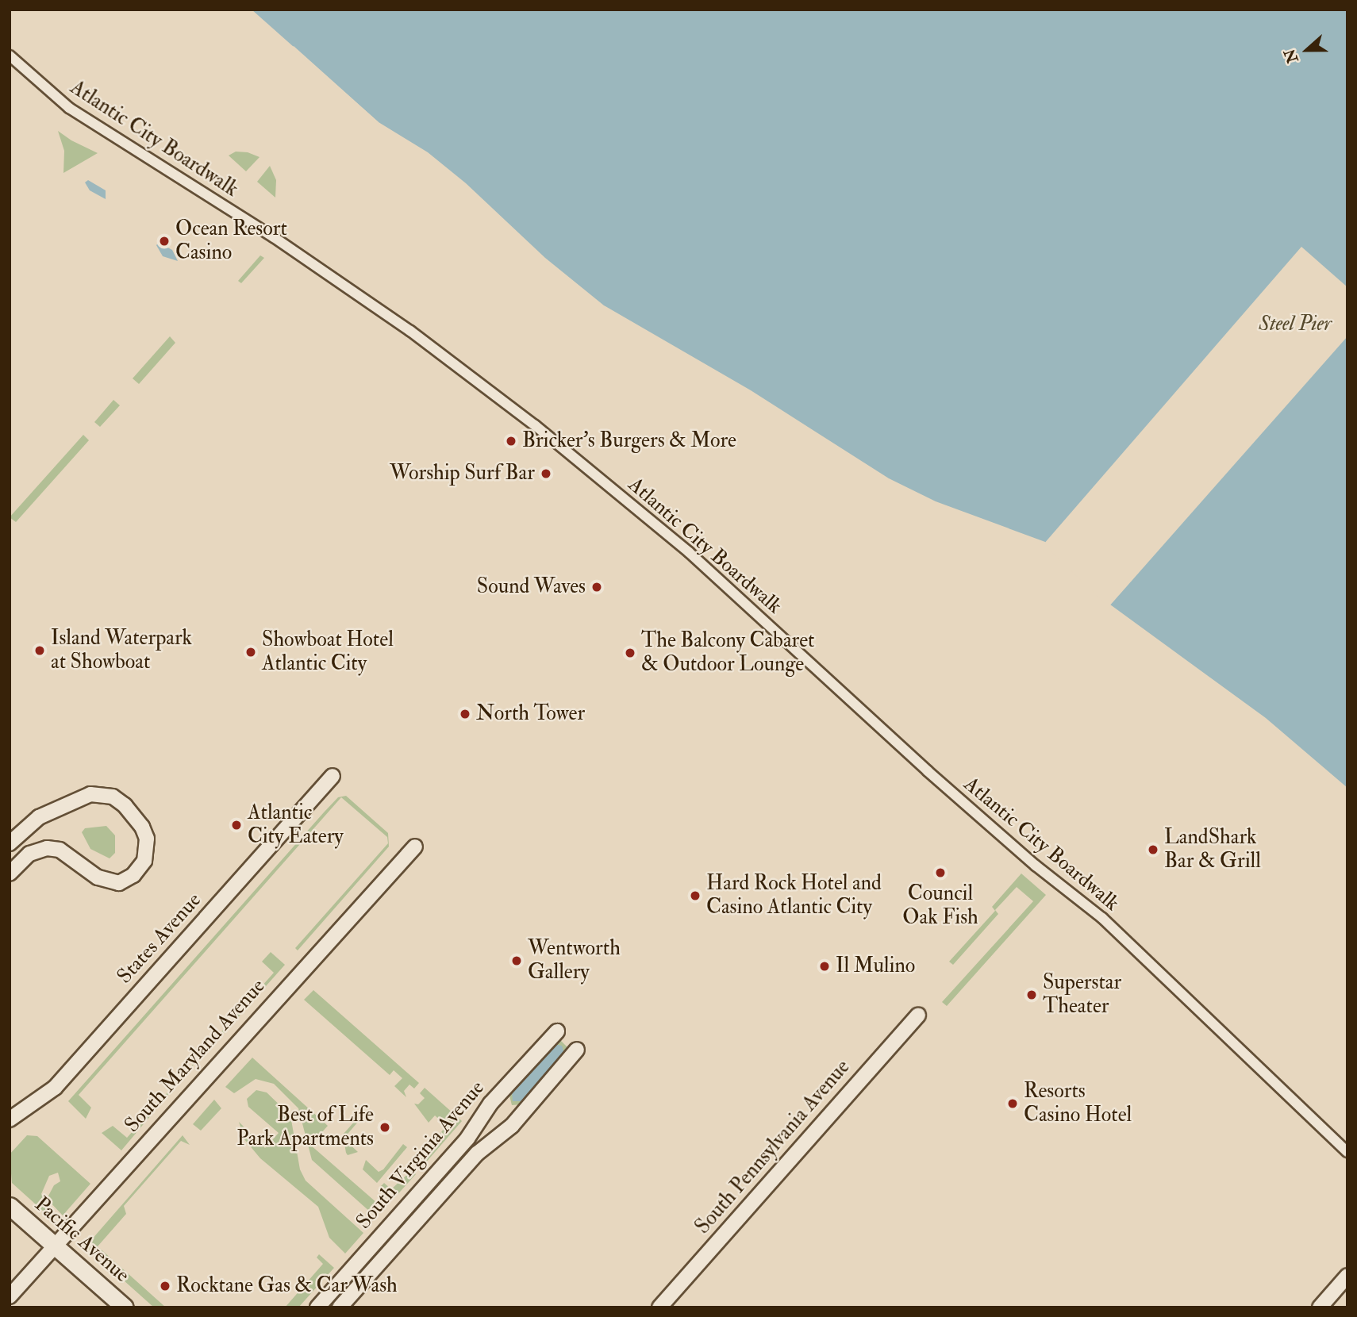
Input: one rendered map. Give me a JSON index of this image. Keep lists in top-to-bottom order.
{
  "streets": {
    "street": [
      "Atlantic City Boardwalk",
      "States Avenue",
      "South Maryland Avenue",
      "South Pennsylvania Avenue",
      "South Virginia Avenue",
      "Pacific Avenue"
    ]
  },
  "crossings": [
    ["South Maryland Avenue", "Pacific Avenue"]
  ],
  "parks": ["Steel Pier"],
  "places": [
    "Ocean Resort Casino",
    "Bricker's Burgers & More",
    "Worship Surf Bar",
    "Sound Waves",
    "Island Waterpark at Showboat",
    "Showboat Hotel Atlantic City",
    "The Balcony Cabaret & Outdoor Lounge",
    "North Tower",
    "Atlantic City Eatery",
    "LandShark Bar & Grill",
    "Council Oak Fish",
    "Hard Rock Hotel and Casino Atlantic City",
    "Wentworth Gallery",
    "Il Mulino",
    "Superstar Theater",
    "Resorts Casino Hotel",
    "Best of Life Park Apartments",
    "Rocktane Gas & Car Wash"
  ],
  "north": "left"
}
